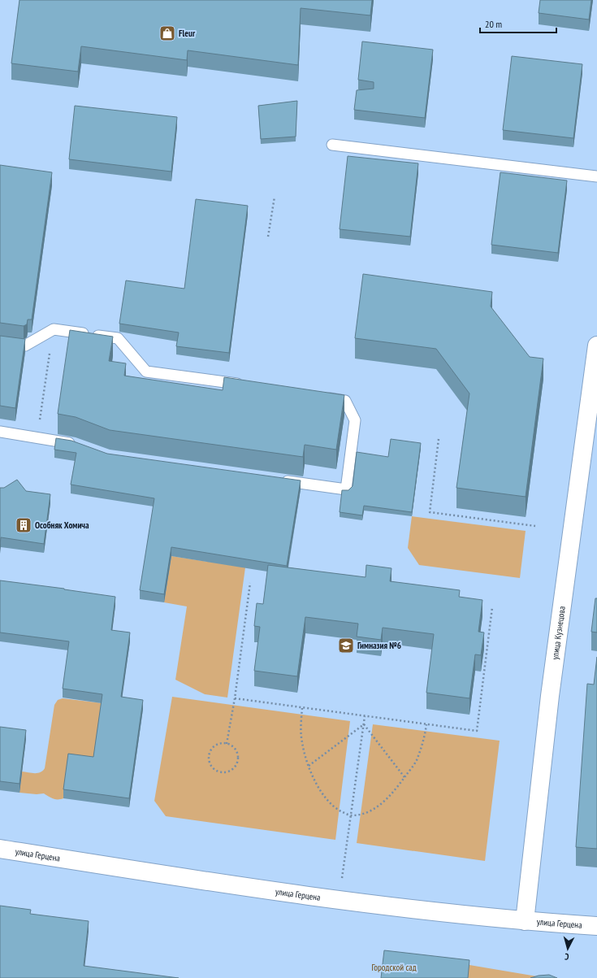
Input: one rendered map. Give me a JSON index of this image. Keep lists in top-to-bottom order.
{
  "streets": {
    "street": ["улица Кузнецова", "улица Герцена"]
  },
  "crossings": [
    ["улица Кузнецова", "улица Герцена"]
  ],
  "parks": ["Городской сад"],
  "places": {
    "shop": ["Fleur"],
    "building": ["Особняк Хомича"],
    "school or university": ["Гимназия №6"]
  },
  "scale_bar": "20 m",
  "north": "bottom"
}
